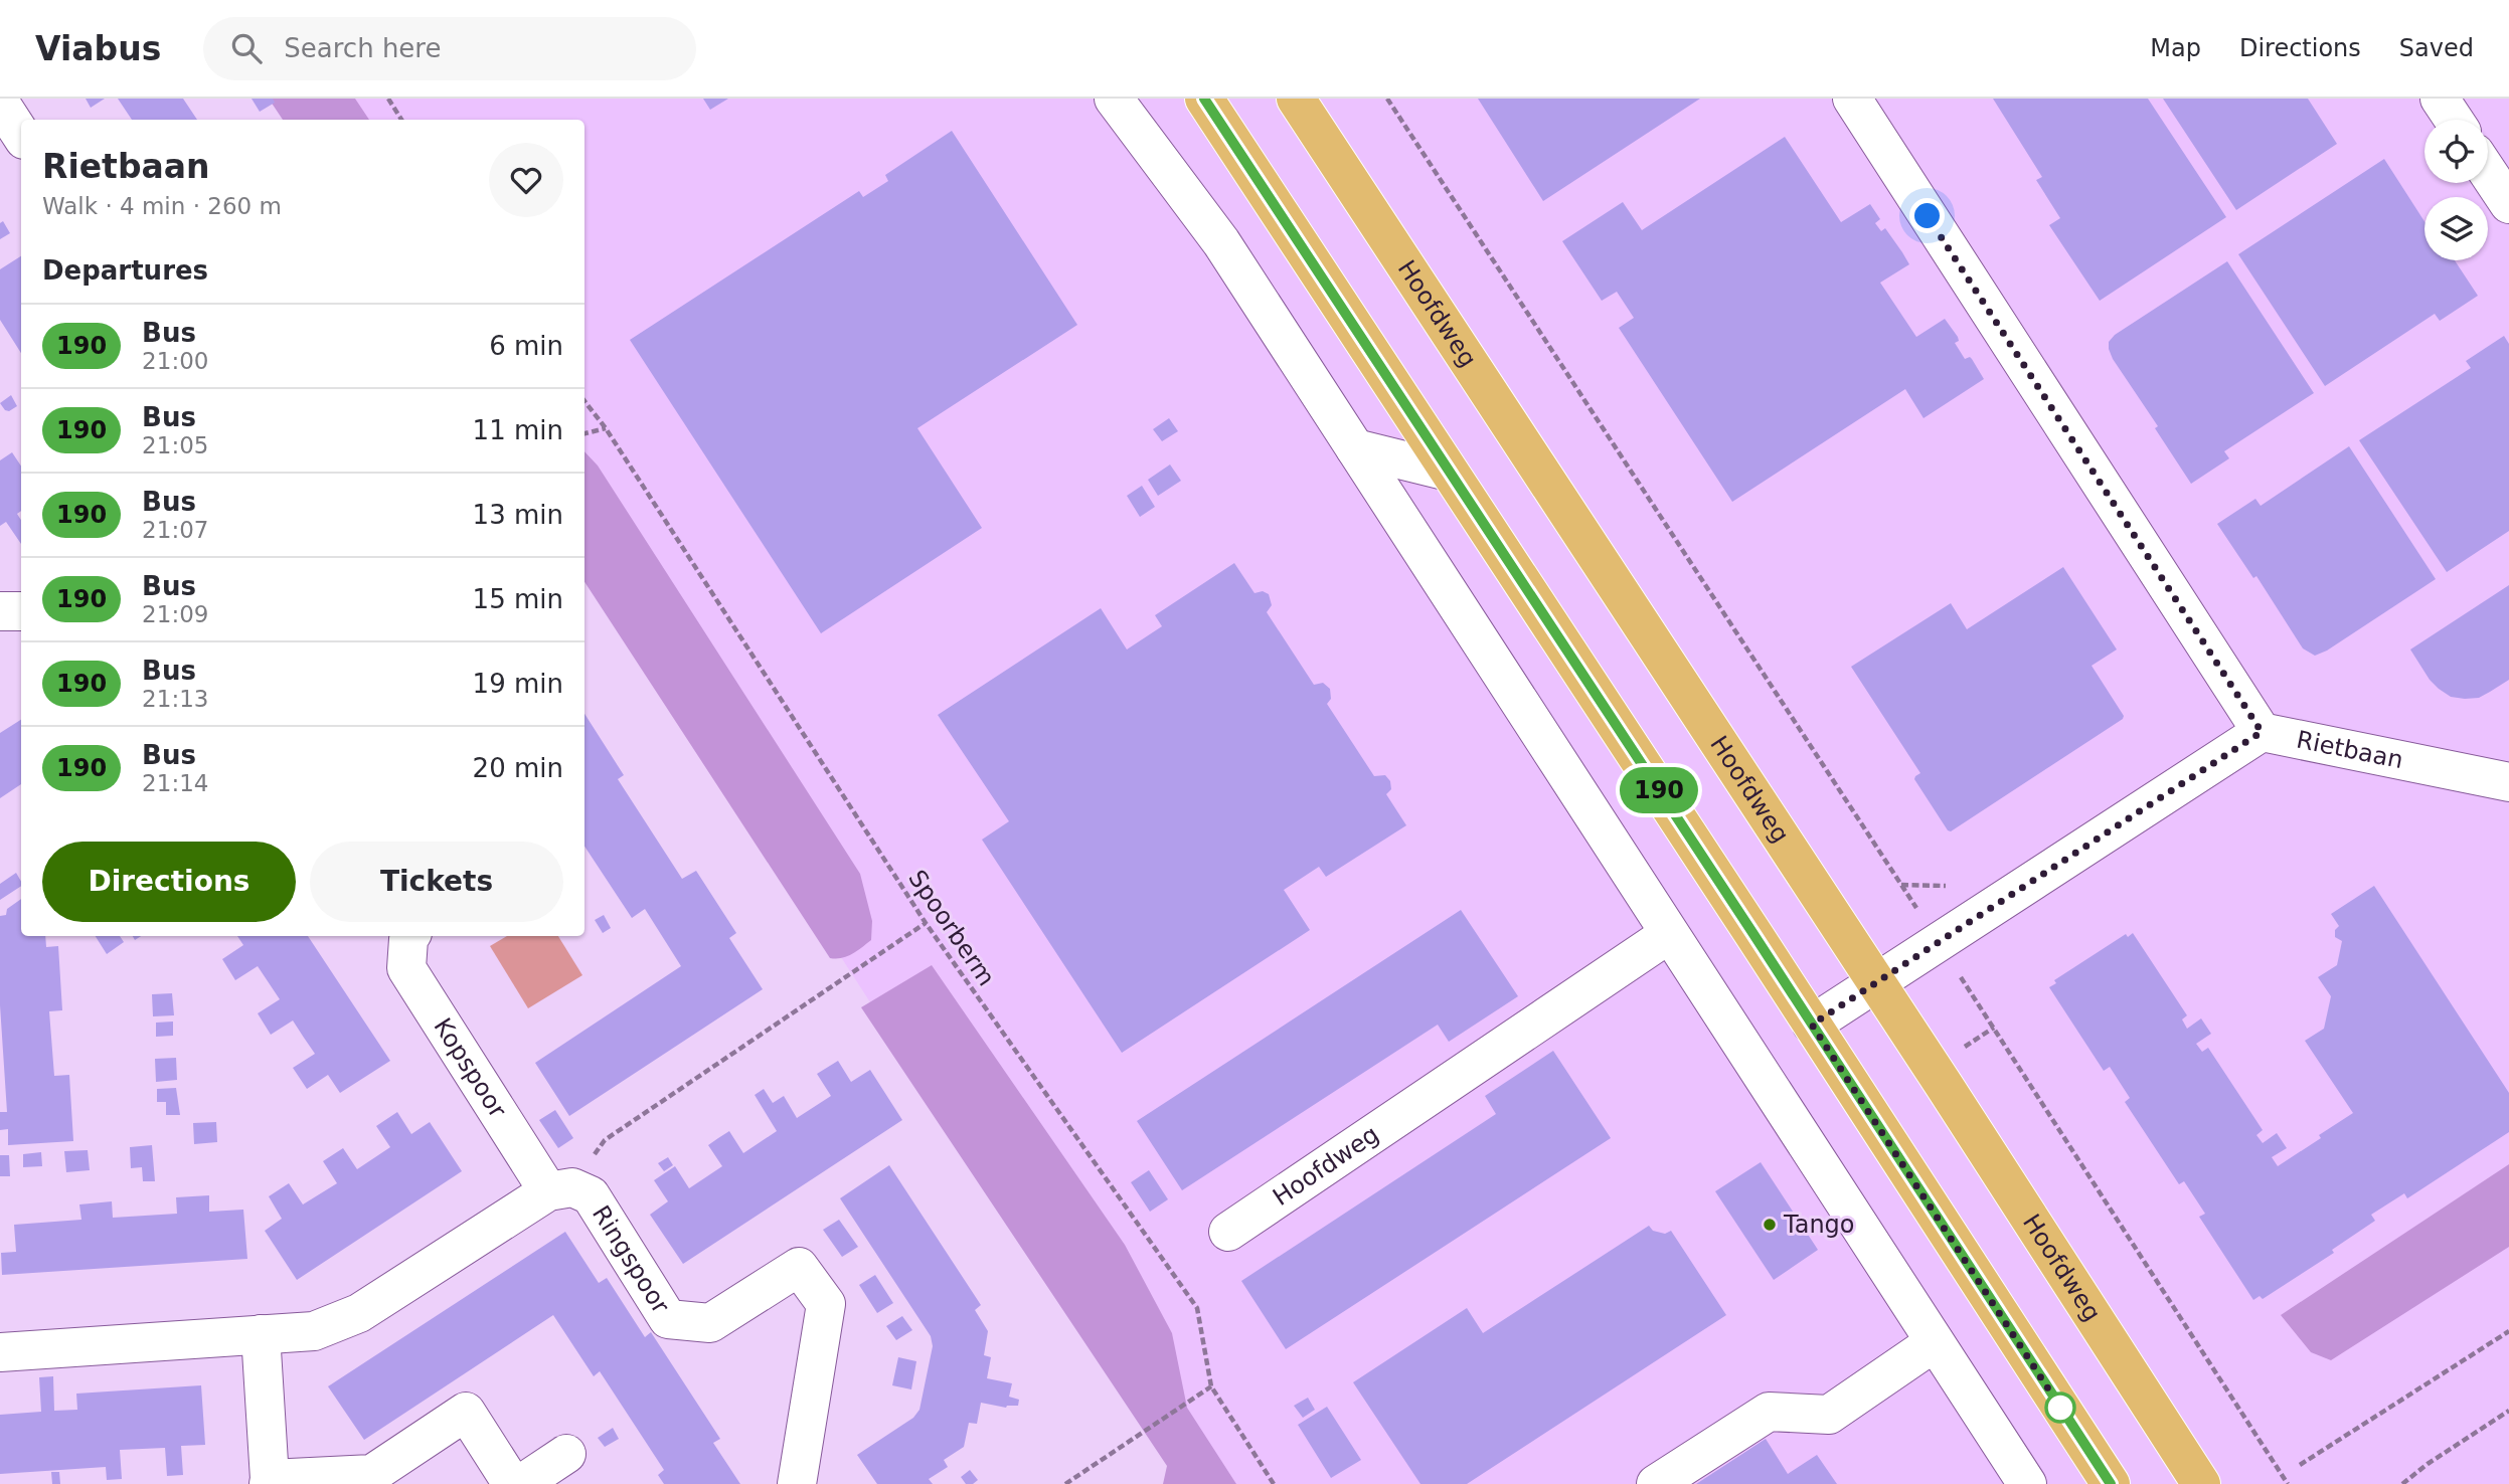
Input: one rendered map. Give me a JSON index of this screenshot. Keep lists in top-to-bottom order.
{
  "streets": {
    "main road": ["Hoofdweg"],
    "street": ["Rietbaan", "Kopspoor", "Ringspoor"],
    "path": ["Spoorberm"]
  },
  "crossings": [
    ["Hoofdweg", "Rietbaan"],
    ["Kopspoor", "Ringspoor"]
  ],
  "places": ["Tango"],
  "lines": ["bus line 190"],
  "page": {
    "header": "Viabus",
    "search": "Search here",
    "nav": ["Map", "Directions", "Saved"],
    "on_map": "190",
    "heading": [
      ["Rietbaan", "Walk · 4 min · 260 m"],
      "Departures"
    ],
    "list": [
      {
        "mark": "190",
        "name": "Bus",
        "note": "21:00",
        "value": "6 min"
      },
      {
        "mark": "190",
        "name": "Bus",
        "note": "21:05",
        "value": "11 min"
      },
      {
        "mark": "190",
        "name": "Bus",
        "note": "21:07",
        "value": "13 min"
      },
      {
        "mark": "190",
        "name": "Bus",
        "note": "21:09",
        "value": "15 min"
      },
      {
        "mark": "190",
        "name": "Bus",
        "note": "21:13",
        "value": "19 min"
      },
      {
        "mark": "190",
        "name": "Bus",
        "note": "21:14",
        "value": "20 min"
      }
    ],
    "buttons": ["Directions", "Tickets"]
  }
}
